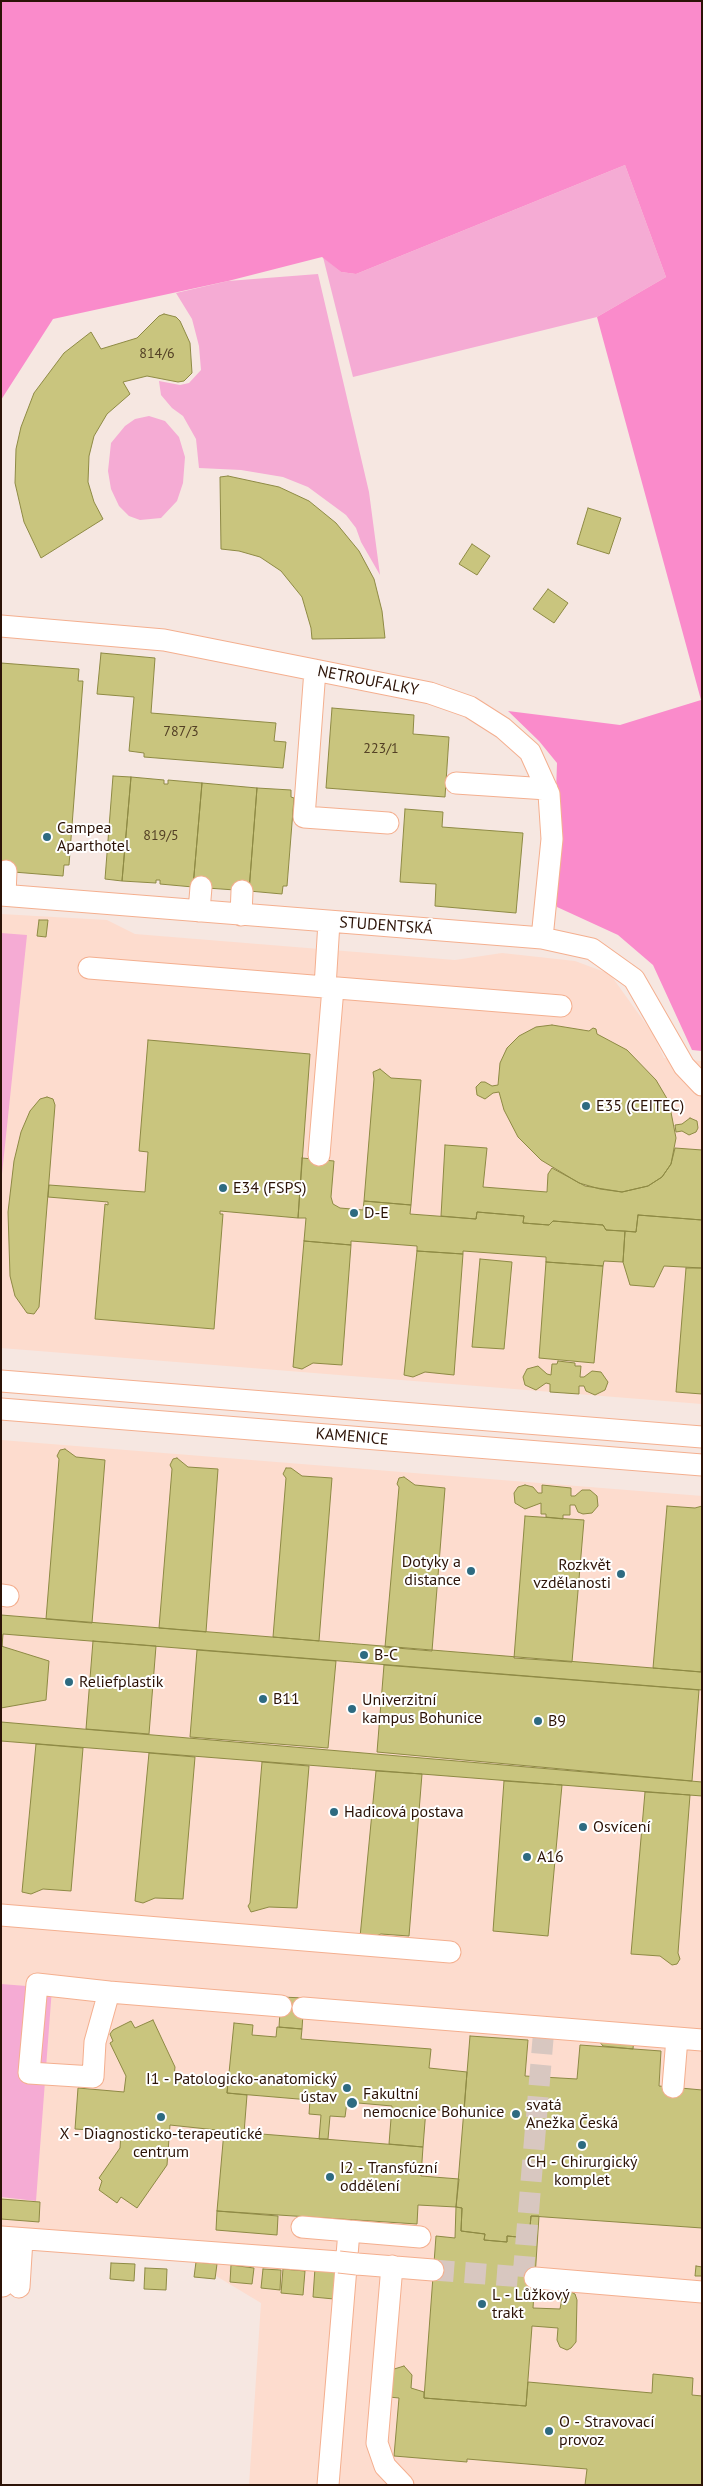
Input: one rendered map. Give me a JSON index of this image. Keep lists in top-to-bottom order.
{
  "streets": {
    "street": ["NETROUFALKY", "STUDENTSKÁ", "KAMENICE"]
  },
  "crossings": [
    ["NETROUFALKY", "STUDENTSKÁ"]
  ],
  "places": [
    "Campea Aparthotel",
    "E35 (CEITEC)",
    "E34 (FSPS)",
    "D-E",
    "Dotyky a distance",
    "Rozkvět vzdělanosti",
    "B-C",
    "Reliefplastik",
    "B11",
    "Univerzitní kampus Bohunice",
    "B9",
    "Hadicová postava",
    "Osvícení",
    "A16",
    "I1 - Patologicko-anatomický ústav",
    "Fakultní nemocnice Bohunice",
    "svatá Anežka Česká",
    "X - Diagnosticko-terapeutické centrum",
    "CH - Chirurgický komplet",
    "I2 - Transfúzní oddělení",
    "L - Lůžkový trakt",
    "O - Stravovací provoz"
  ],
  "house_numbers": [
    "814/6",
    "787/3",
    "223/1",
    "819/5"
  ]
}
